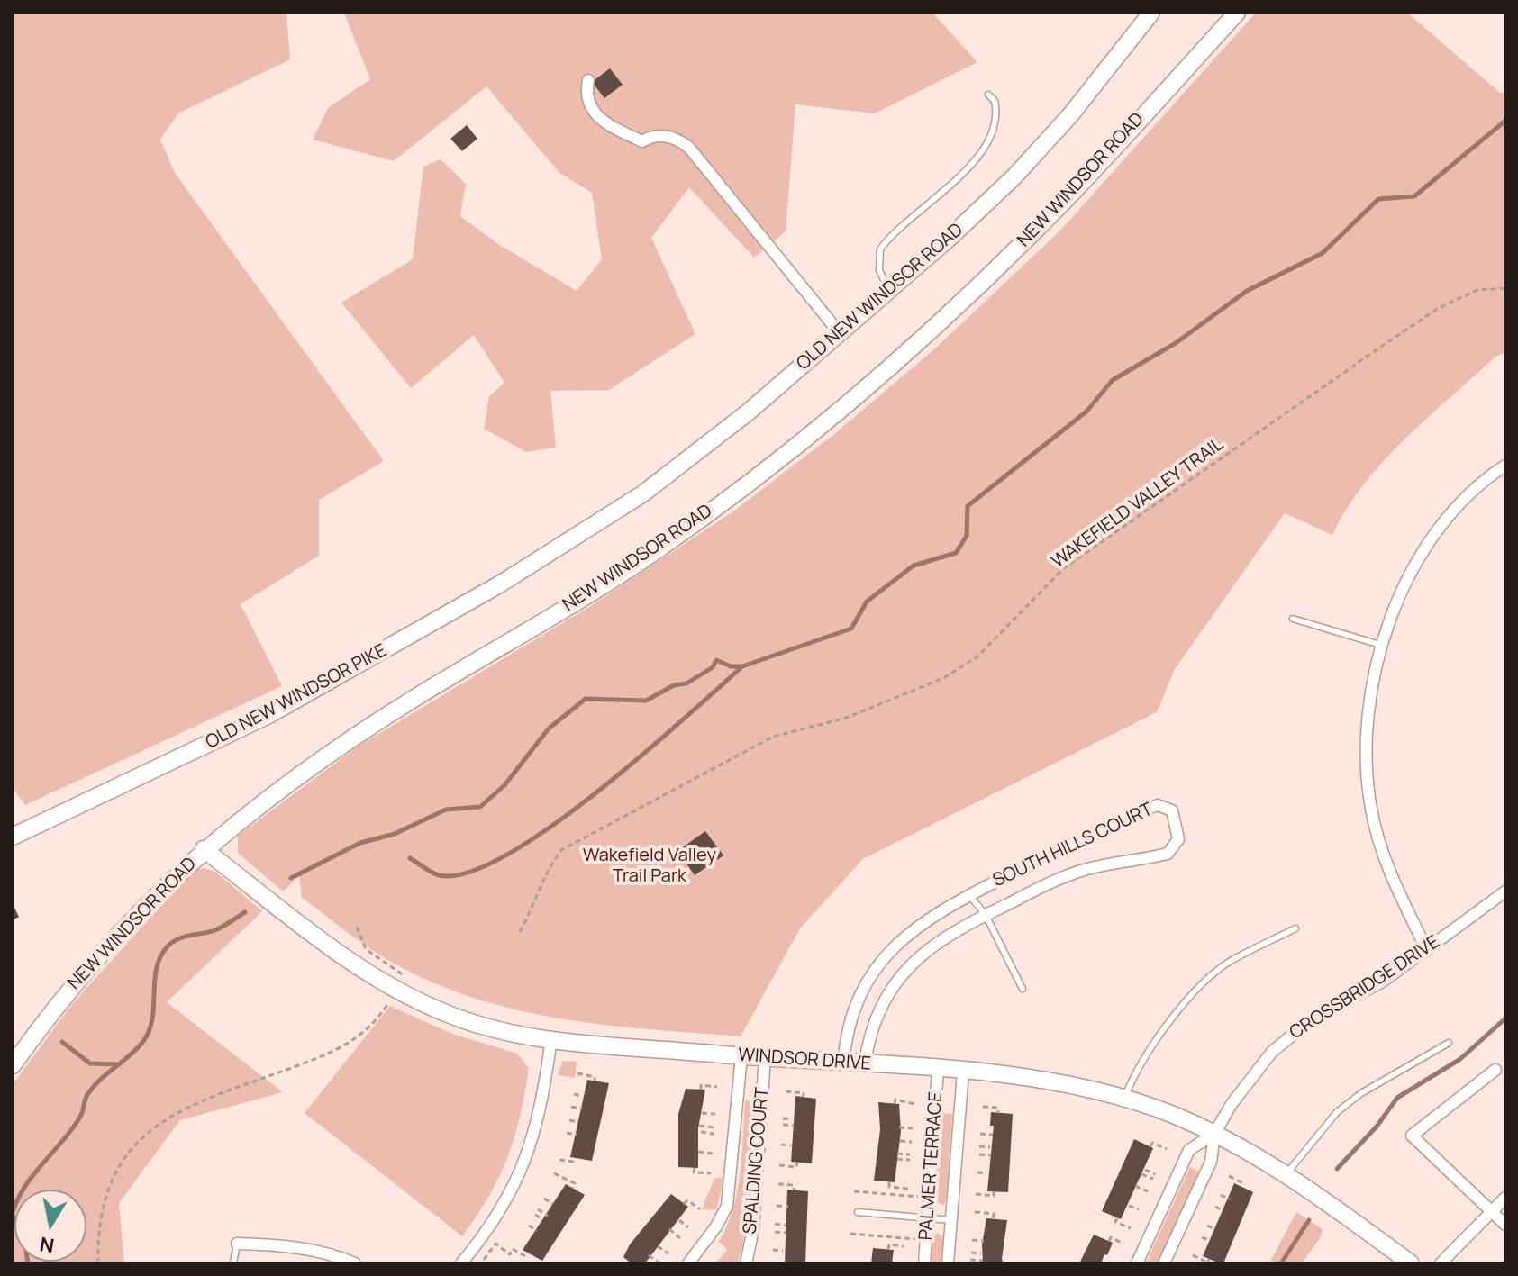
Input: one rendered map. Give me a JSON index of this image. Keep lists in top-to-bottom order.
{
  "streets": {
    "street": [
      "NEW WINDSOR ROAD",
      "OLD NEW WINDSOR ROAD",
      "OLD NEW WINDSOR PIKE",
      "SOUTH HILLS COURT",
      "CROSSBRIDGE DRIVE",
      "WINDSOR DRIVE",
      "SPALDING COURT",
      "PALMER TERRACE"
    ],
    "path": ["WAKEFIELD VALLEY TRAIL"]
  },
  "crossings": [
    ["NEW WINDSOR ROAD", "WINDSOR DRIVE"],
    ["OLD NEW WINDSOR ROAD", "OLD NEW WINDSOR PIKE"],
    ["SOUTH HILLS COURT", "WINDSOR DRIVE"],
    ["CROSSBRIDGE DRIVE", "WINDSOR DRIVE"],
    ["WINDSOR DRIVE", "SPALDING COURT"],
    ["WINDSOR DRIVE", "PALMER TERRACE"]
  ],
  "parks": ["Wakefield Valley Trail Park"],
  "north": "bottom"
}
